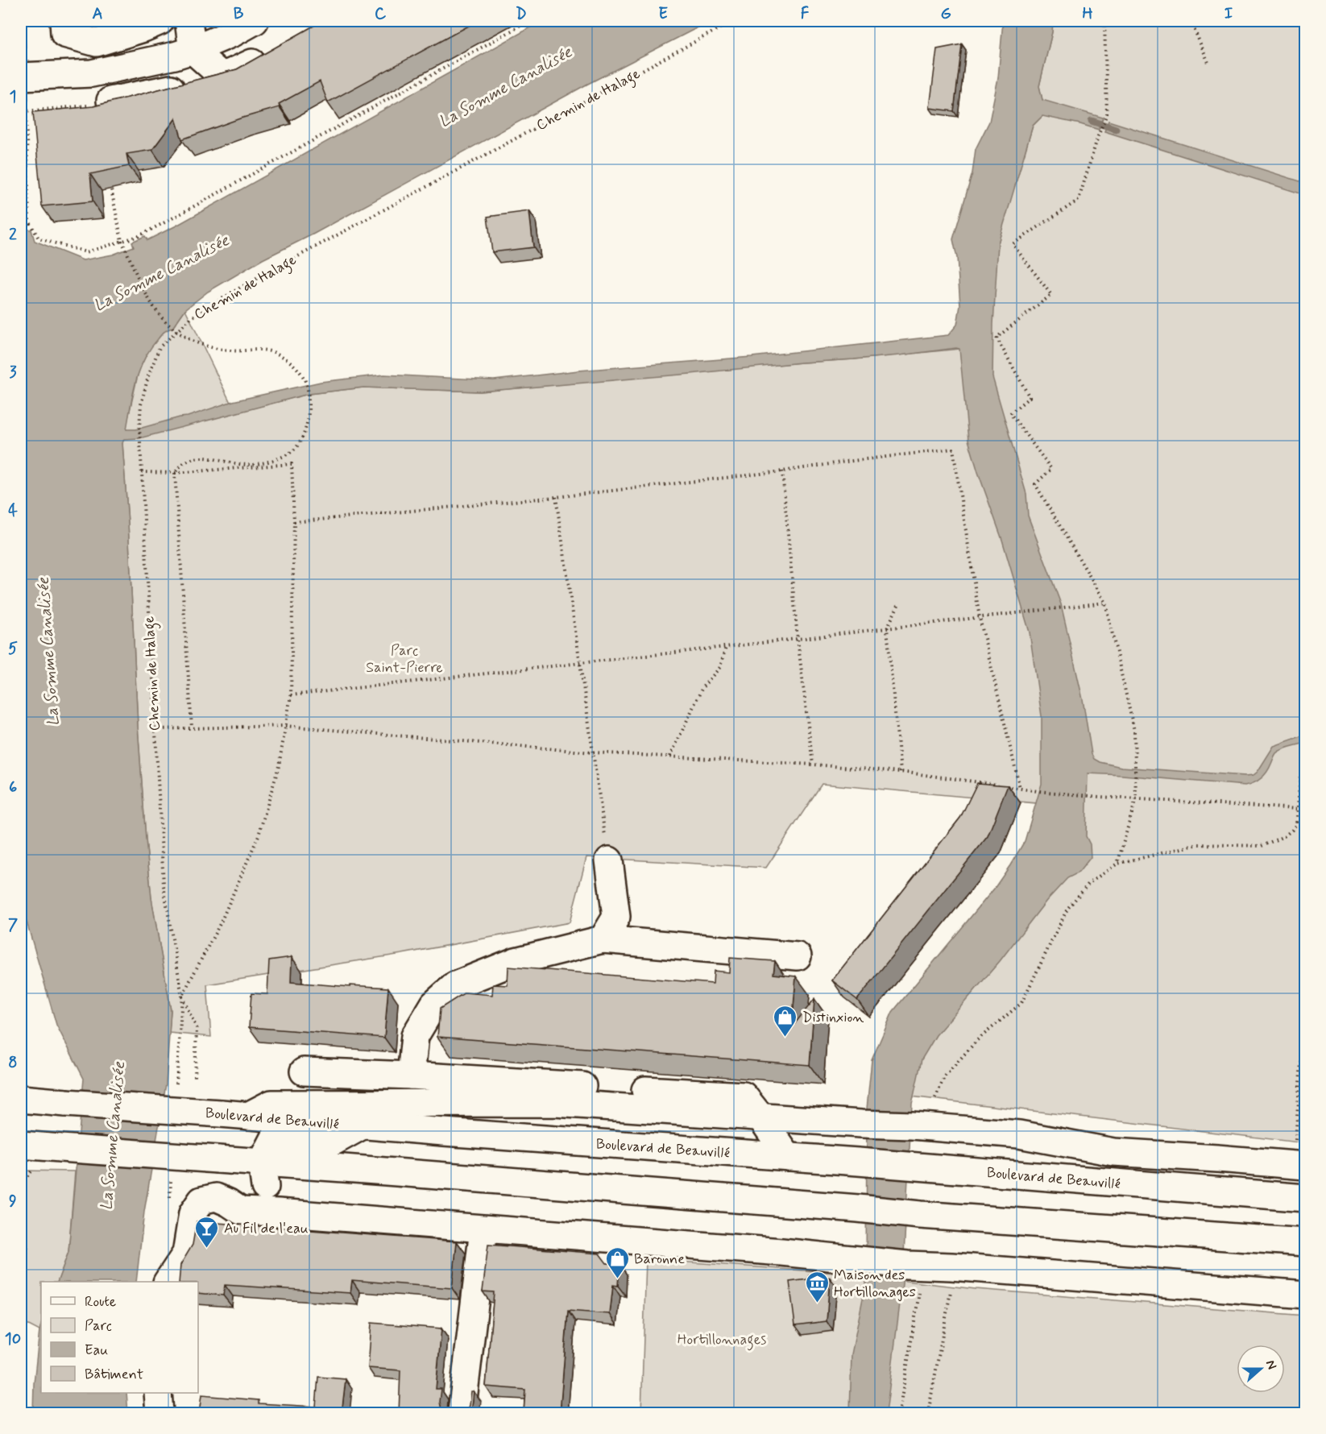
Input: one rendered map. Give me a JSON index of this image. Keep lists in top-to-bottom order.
{
  "streets": {
    "main road": ["Boulevard de Beauvillé"],
    "path": ["Chemin de Halage"]
  },
  "water": ["La Somme Canalisée"],
  "parks": ["Parc Saint-Pierre", "Hortillonnages"],
  "places": {
    "shop": ["Distinxion", "Baronne"],
    "bar": ["Au Fil de l'eau"],
    "museum": ["Maison des Hortillonages"]
  },
  "legend": [
    "Route",
    "Parc",
    "Eau",
    "Bâtiment"
  ],
  "north": "right",
  "grid": {
    "columns": [
      "A",
      "B",
      "C",
      "D",
      "E",
      "F",
      "G",
      "H",
      "I"
    ],
    "rows": [
      "1",
      "2",
      "3",
      "4",
      "5",
      "6",
      "7",
      "8",
      "9",
      "10"
    ]
  }
}
